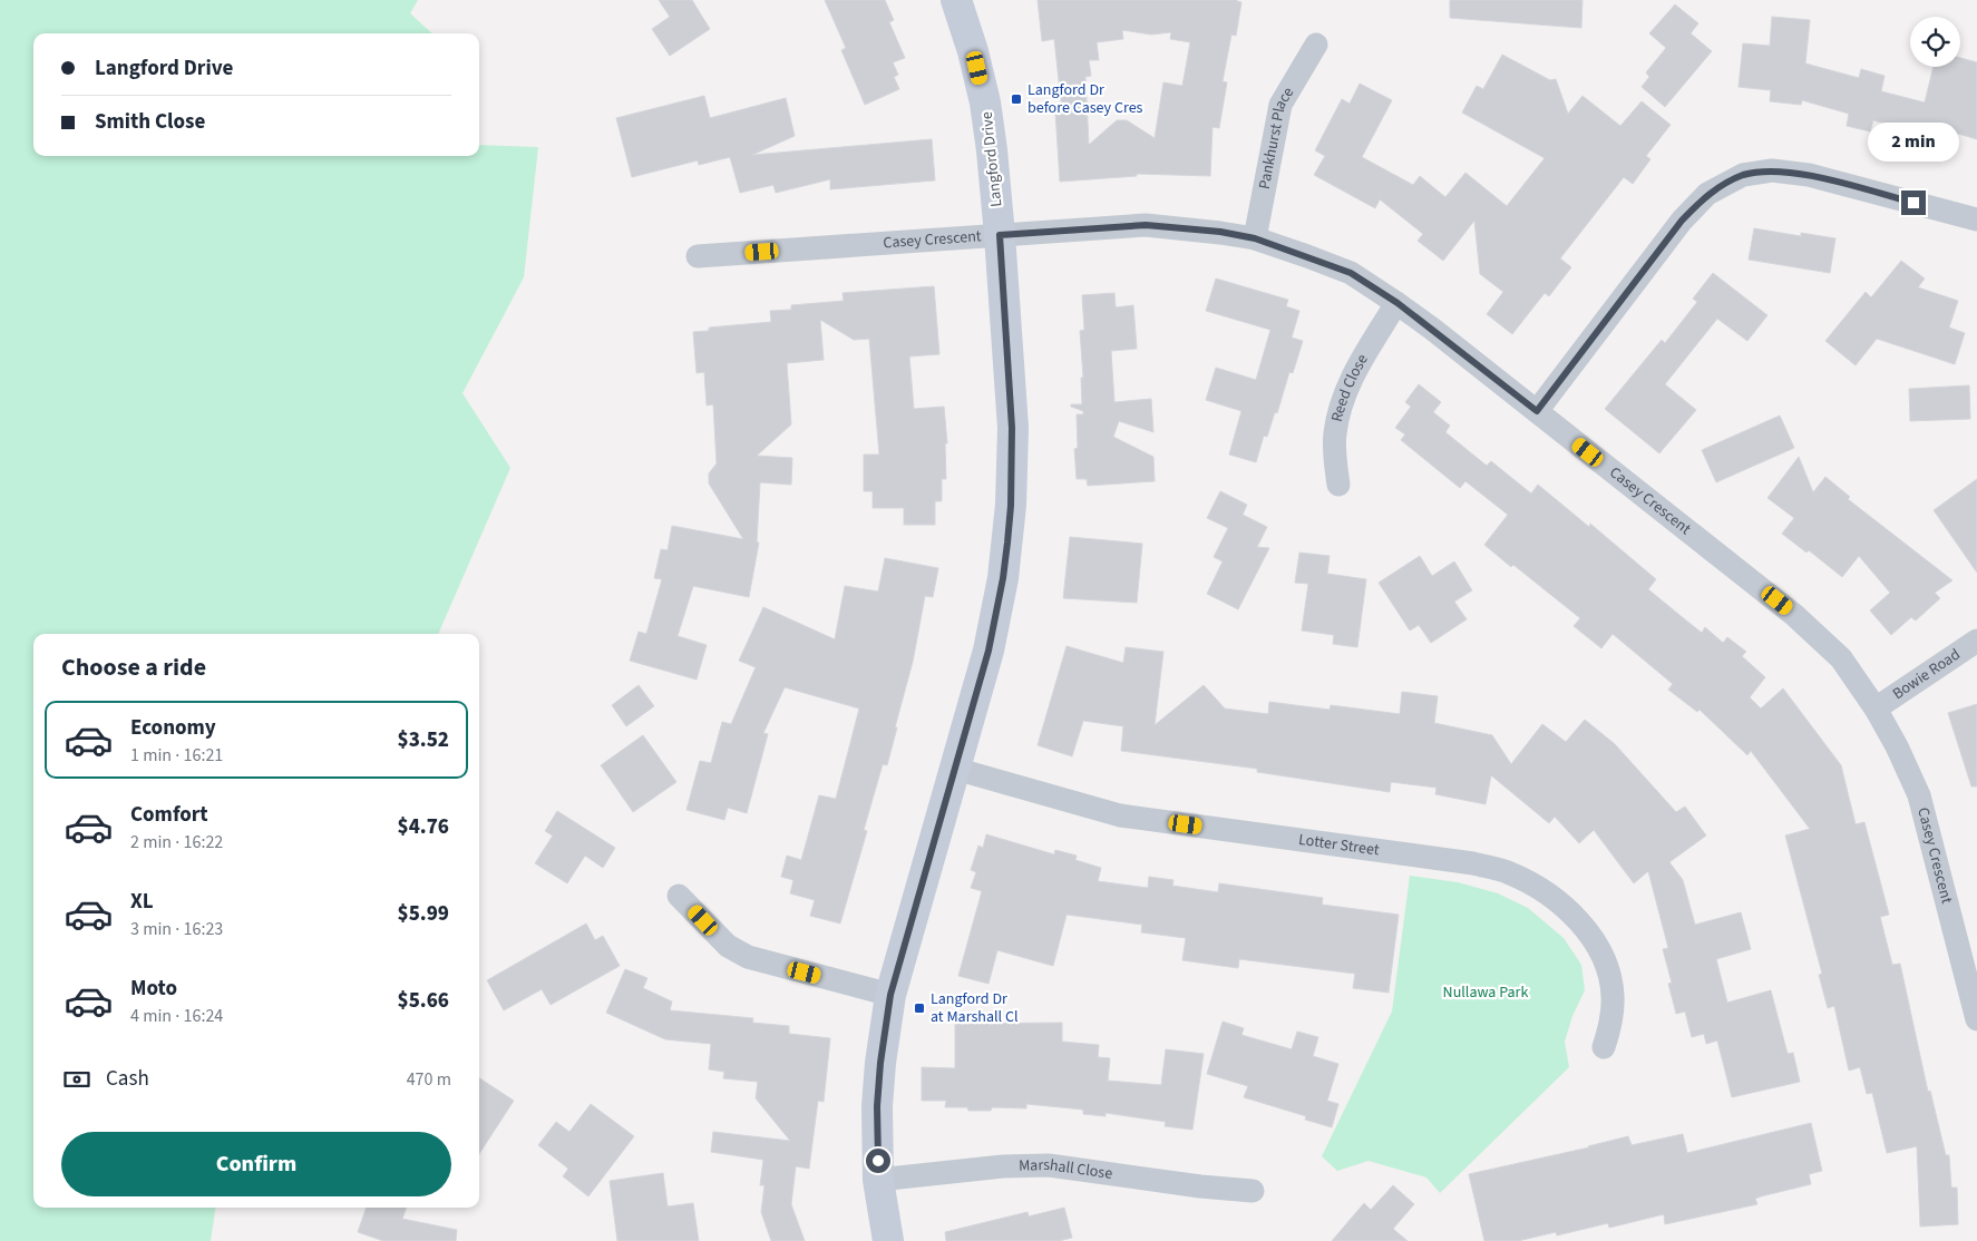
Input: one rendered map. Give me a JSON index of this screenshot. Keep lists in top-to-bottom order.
{
  "streets": {
    "street": [
      "Pankhurst Place",
      "Langford Drive",
      "Casey Crescent",
      "Reed Close",
      "Bowie Road",
      "Lotter Street",
      "Marshall Close"
    ]
  },
  "crossings": [
    ["Pankhurst Place", "Casey Crescent"],
    ["Langford Drive", "Casey Crescent"],
    ["Langford Drive", "Lotter Street"],
    ["Langford Drive", "Marshall Close"],
    ["Casey Crescent", "Reed Close"],
    ["Casey Crescent", "Bowie Road"]
  ],
  "parks": ["Nullawa Park"],
  "places": {
    "transit": ["Langford Dr before Casey Cres", "Langford Dr at Marshall Cl"]
  },
  "page": {
    "banner": ["Langford Drive", "Smith Close"],
    "bubble": "2 min",
    "heading": "Choose a ride",
    "list": [
      {
        "name": "Economy",
        "note": "1 min · 16:21",
        "value": "$3.52"
      },
      {
        "name": "Comfort",
        "note": "2 min · 16:22",
        "value": "$4.76"
      },
      {
        "name": "XL",
        "note": "3 min · 16:23",
        "value": "$5.99"
      },
      {
        "name": "Moto",
        "note": "4 min · 16:24",
        "value": "$5.66"
      }
    ],
    "pay": ["Cash", "470 m"],
    "buttons": "Confirm"
  }
}
